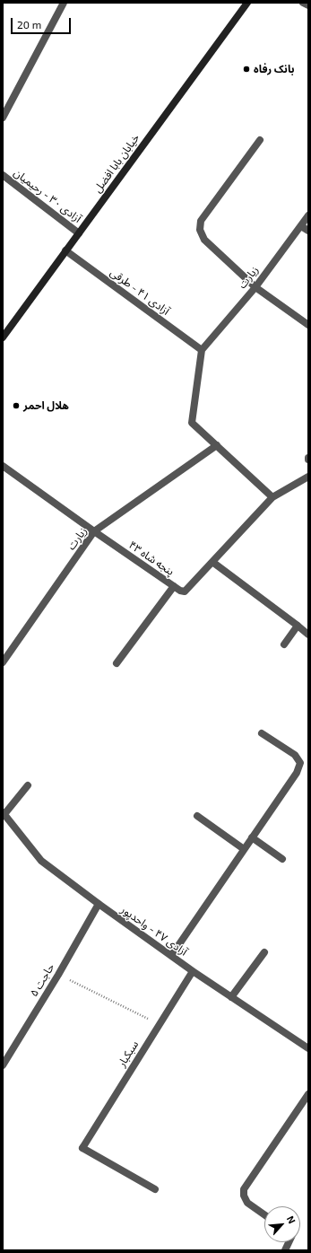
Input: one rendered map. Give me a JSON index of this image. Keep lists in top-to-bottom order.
{
  "streets": {
    "main road": ["خیابان بابا افضل"],
    "street": [
      "آزادی ۳۰ - رحیمیان",
      "زیارت",
      "آزادی ۴۱ - طرقی",
      "پنجه شاه ۴۳",
      "آزادی ۴۷ - واحدپور",
      "حاجت ۵",
      "سبکبار"
    ]
  },
  "crossings": [
    ["خیابان بابا افضل", "آزادی ۳۰ - رحیمیان"],
    ["خیابان بابا افضل", "آزادی ۴۱ - طرقی"],
    ["زیارت", "آزادی ۴۱ - طرقی"],
    ["زیارت", "پنجه شاه ۴۳"],
    ["آزادی ۴۷ - واحدپور", "حاجت ۵"],
    ["آزادی ۴۷ - واحدپور", "سبکبار"]
  ],
  "places": ["بانک رفاه", "هلال احمر"],
  "scale_bar": "20 m",
  "north": "top right"
}
